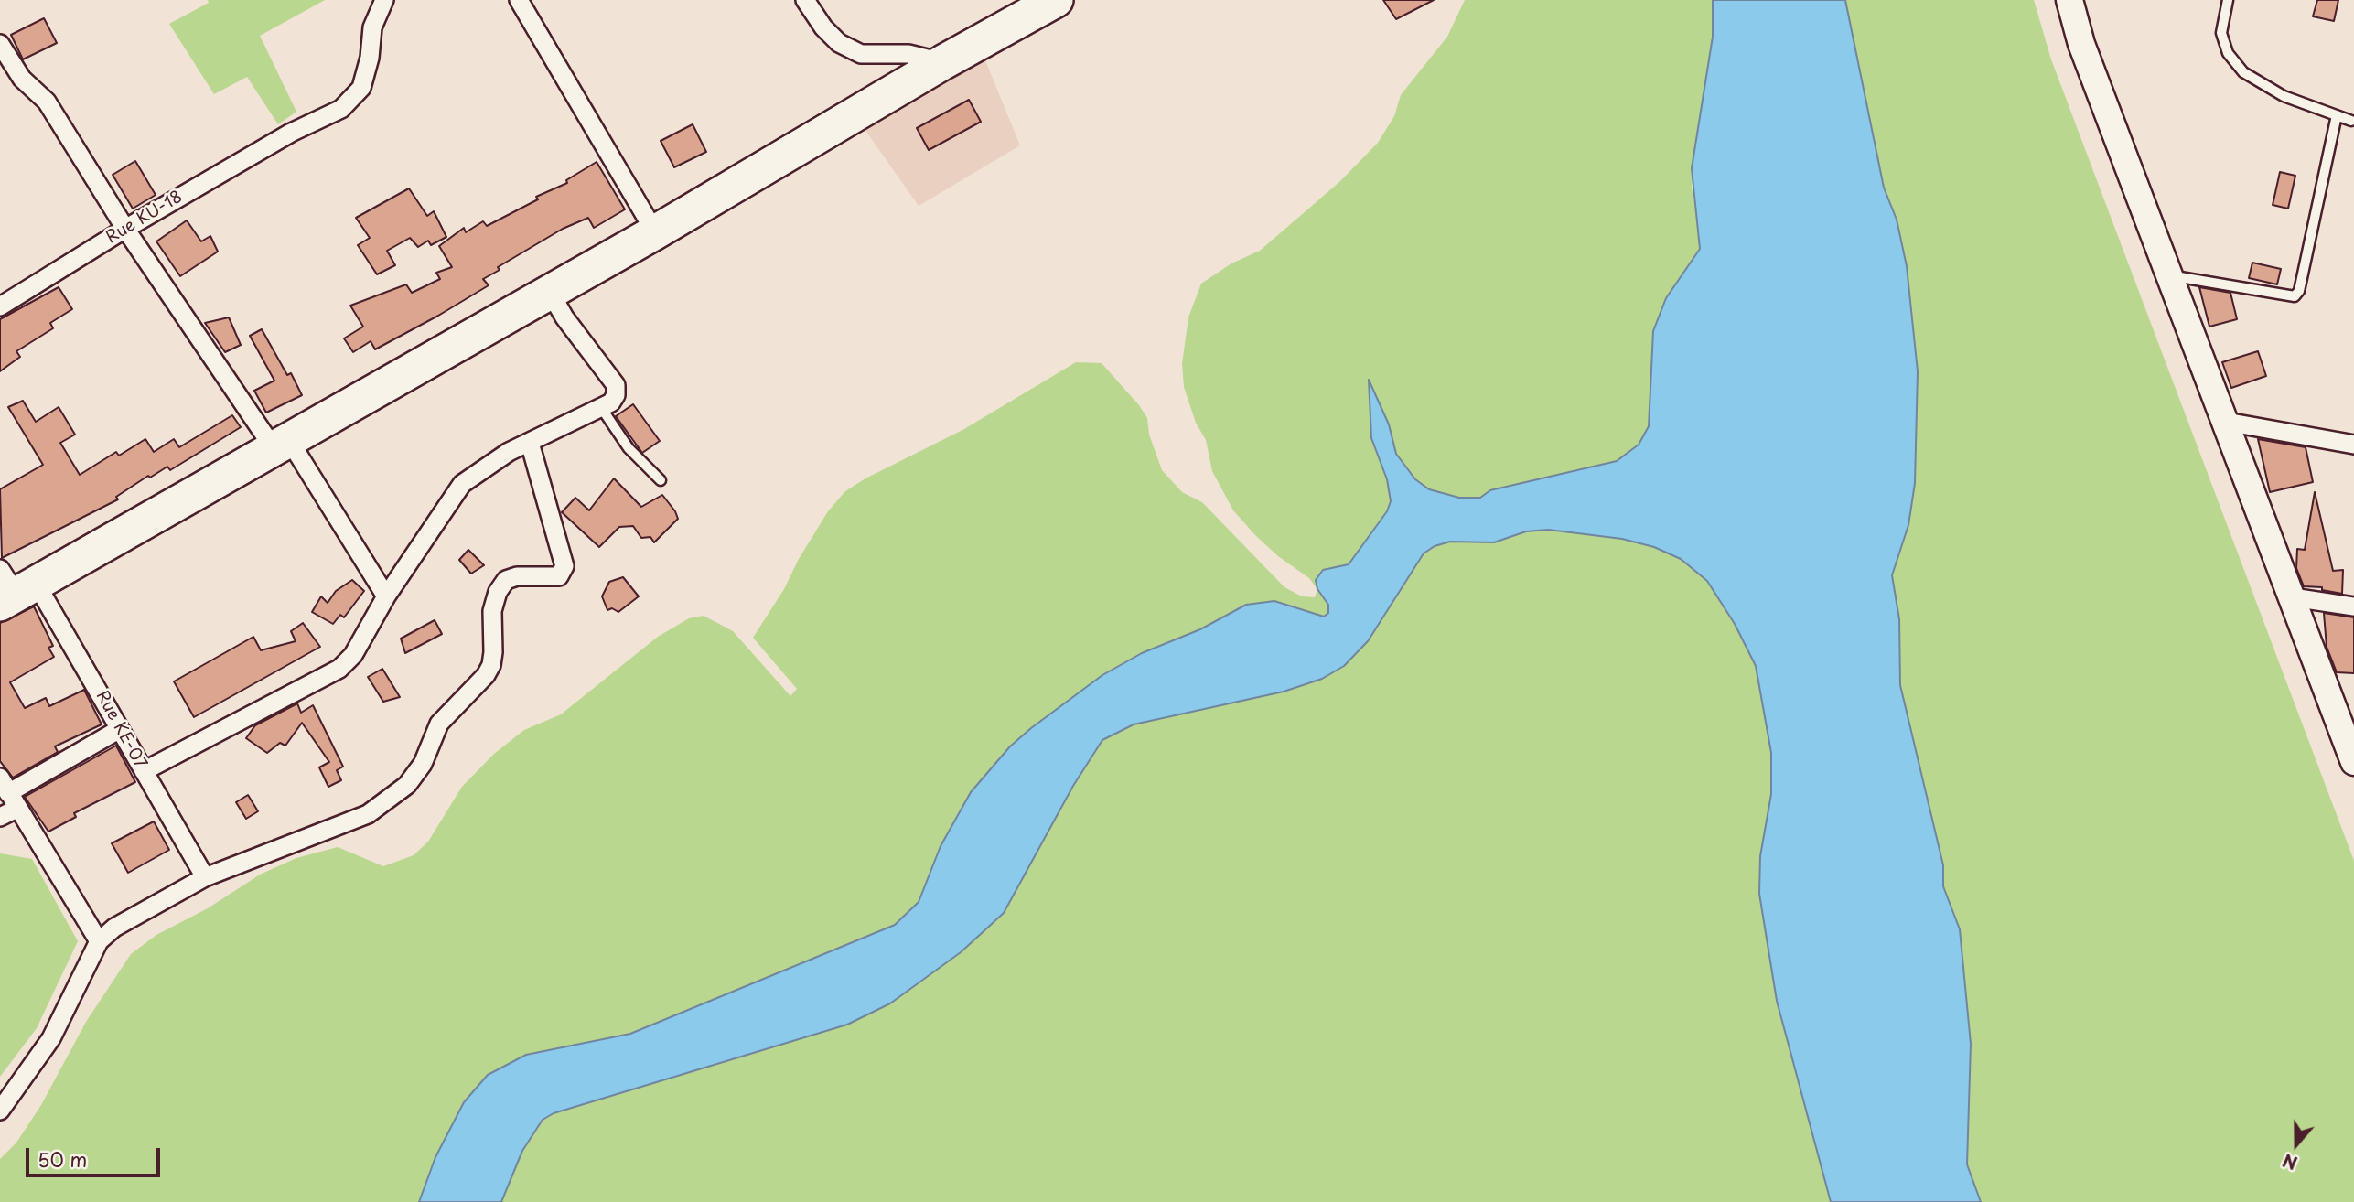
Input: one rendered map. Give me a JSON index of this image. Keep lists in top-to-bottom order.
{
  "streets": {
    "street": ["Rue KU-18", "Rue KE-07"]
  },
  "scale_bar": "50 m",
  "north": "bottom"
}
